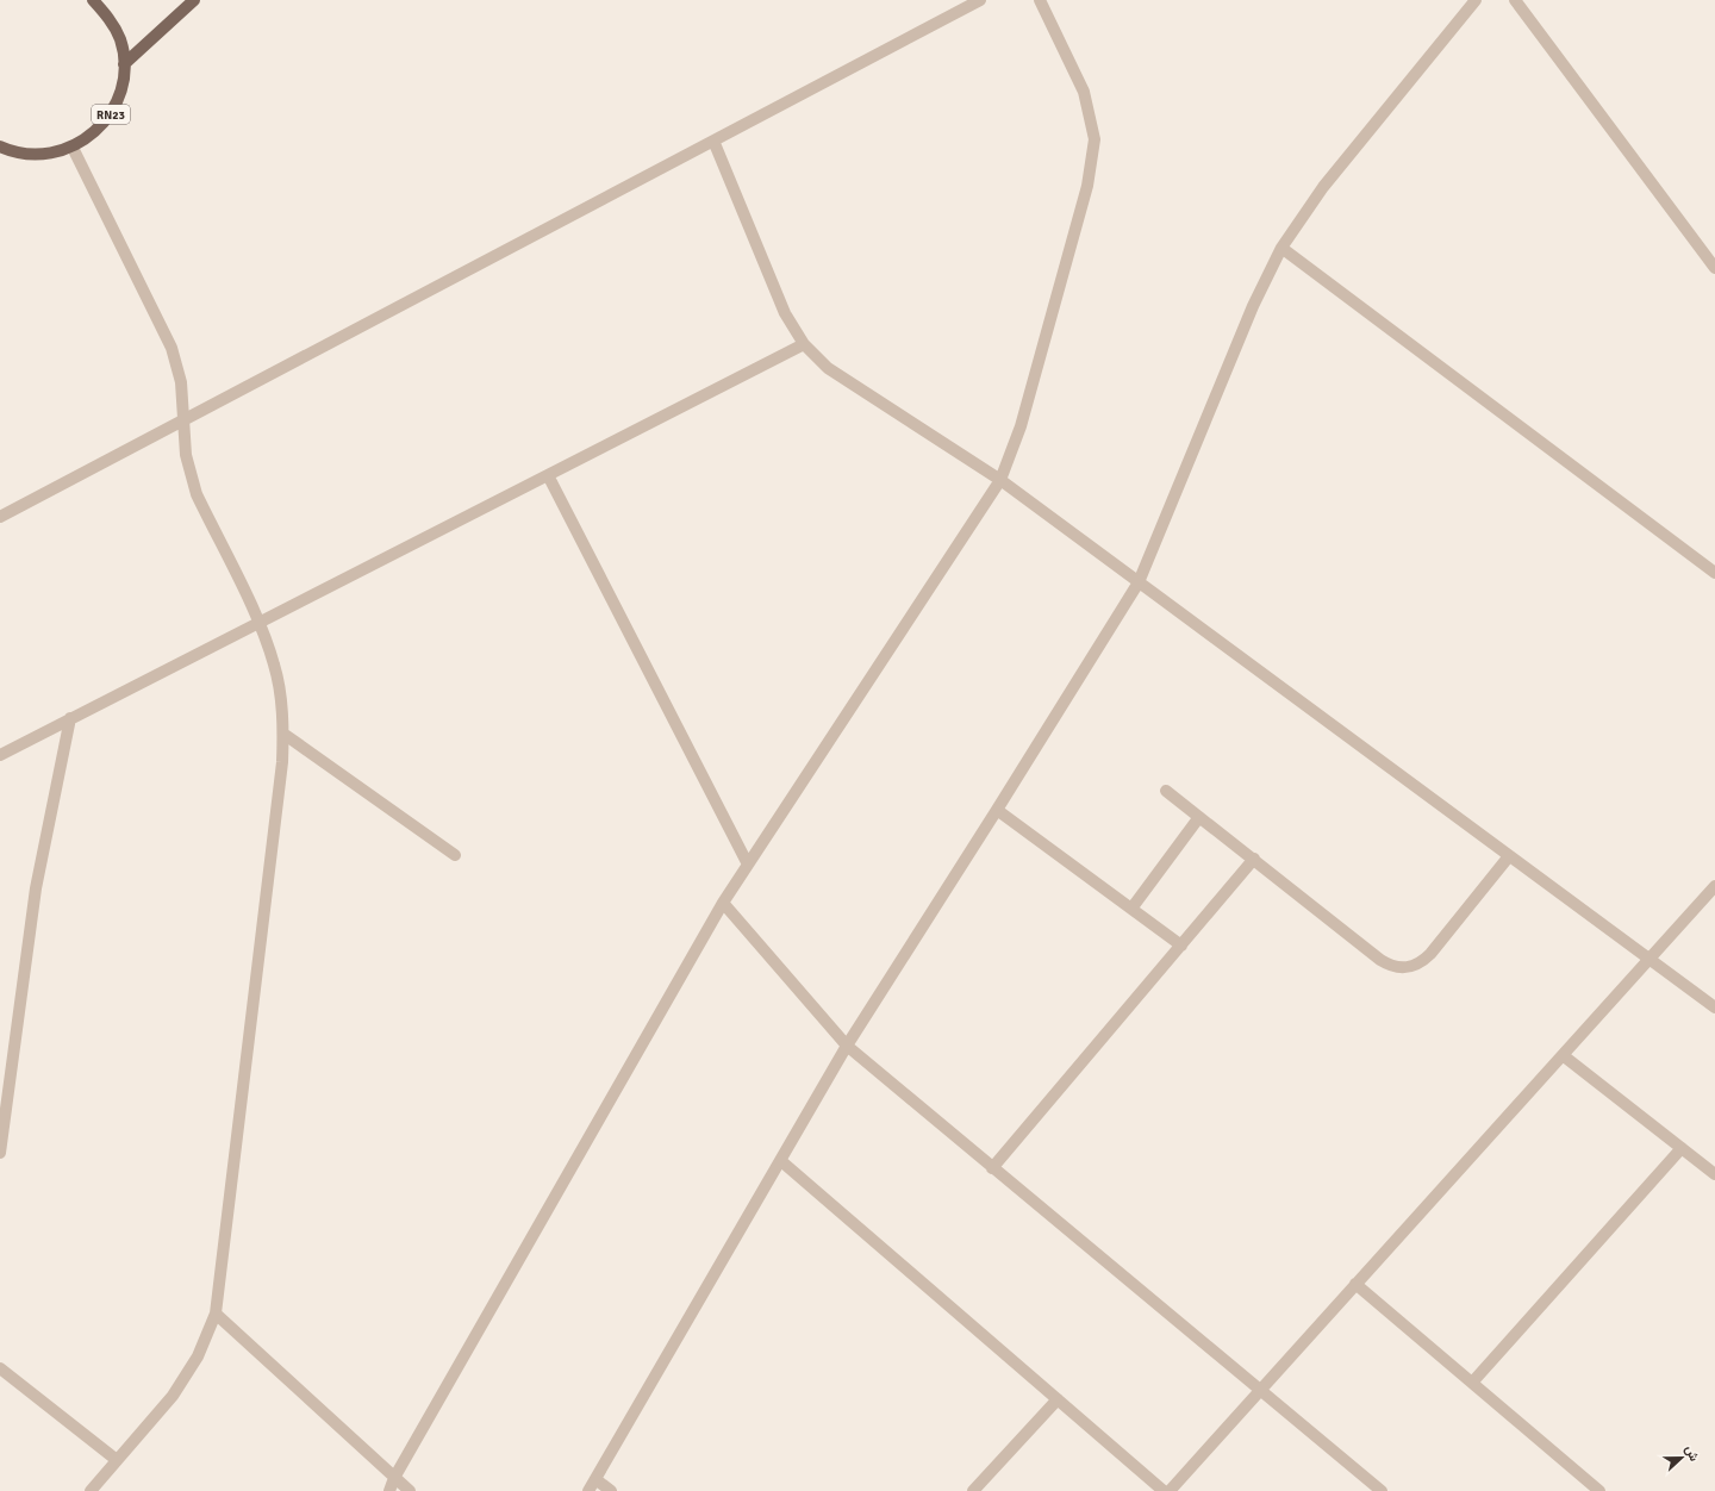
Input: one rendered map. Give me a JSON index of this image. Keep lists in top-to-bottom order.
{
  "streets": {
    "main road": ["RN23"]
  },
  "north": "right"
}
